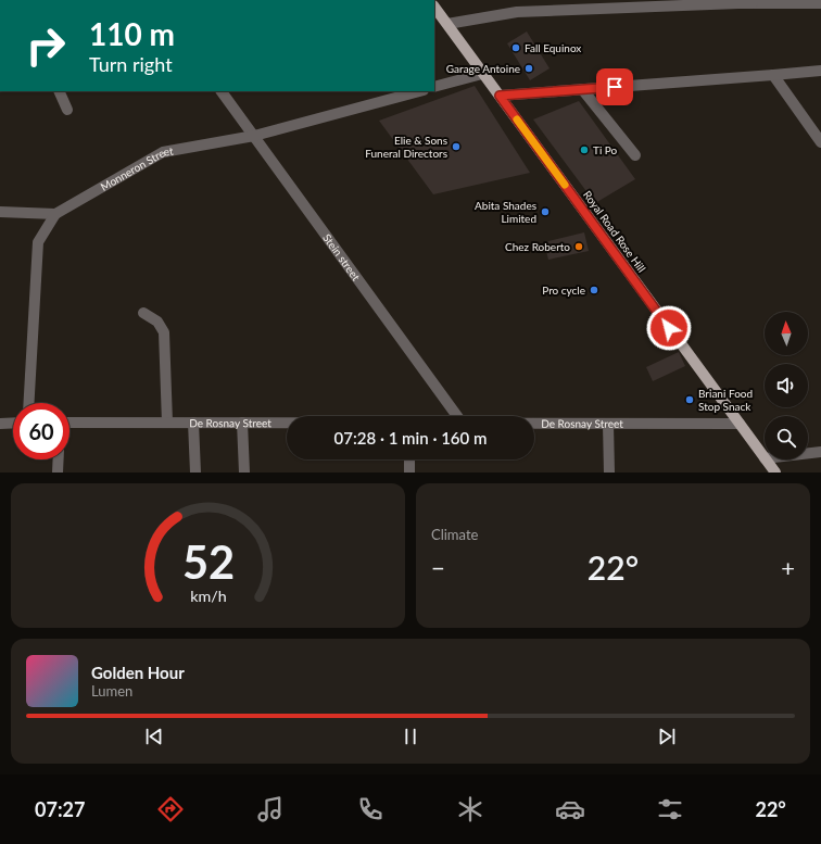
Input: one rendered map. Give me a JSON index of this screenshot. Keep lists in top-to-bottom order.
{
  "streets": {
    "main road": ["Royal Road Rose Hill"],
    "street": ["Monneron Street", "Stein street", "De Rosnay Street"]
  },
  "crossings": [
    ["Monneron Street", "Stein street"],
    ["Royal Road Rose Hill", "De Rosnay Street"]
  ],
  "places": [
    "Fall Equinox",
    "Garage Antoine",
    "Elie & Sons Funeral Directors",
    "Ti Po",
    "Abita Shades Limited",
    "Chez Roberto",
    "Pro cycle",
    "Briani Food Stop Snack"
  ],
  "north": "top",
  "page": {
    "turn": ["110 m", "Turn right"],
    "limit": "60",
    "trip": "07:28 · 1 min · 160 m",
    "tile": "Climate",
    "heat": ["−", "22°", "+"],
    "song": ["Golden Hour", "Lumen"],
    "tabs": ["07:27", "22°"],
    "gauge": ["52", "km/h"]
  }
}
